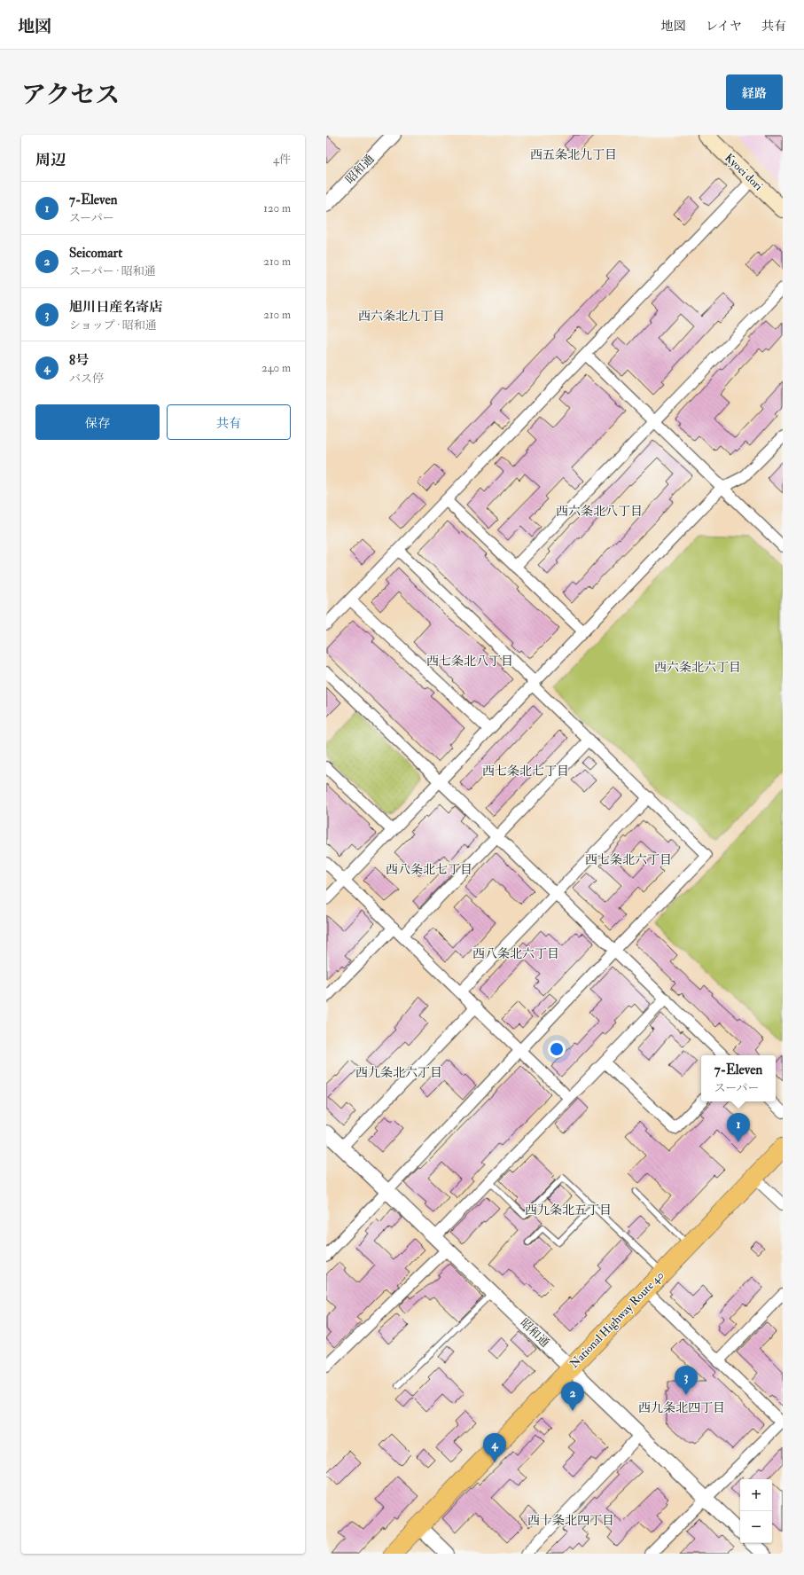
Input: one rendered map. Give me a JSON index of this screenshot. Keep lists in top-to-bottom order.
{
  "streets": {
    "highway": ["National Highway Route 40"],
    "main road": ["Kyoei dori"],
    "street": ["昭和通"]
  },
  "crossings": [
    ["昭和通", "National Highway Route 40"]
  ],
  "districts": [
    "西五条北九丁目",
    "西六条北九丁目",
    "西六条北八丁目",
    "西七条北八丁目",
    "西六条北六丁目",
    "西七条北七丁目",
    "西七条北六丁目",
    "西八条北七丁目",
    "西八条北六丁目",
    "西九条北六丁目",
    "西九条北五丁目",
    "西九条北四丁目",
    "西十条北四丁目"
  ],
  "page": {
    "header": "地図",
    "nav": ["地図", "レイヤ", "共有"],
    "title": "アクセス",
    "buttons": [
      "経路",
      ["保存", "共有"]
    ],
    "heading": ["周辺", "4件"],
    "list": [
      {
        "mark": "1",
        "name": "7-Eleven",
        "note": "スーパー",
        "value": "120 m"
      },
      {
        "mark": "2",
        "name": "Seicomart",
        "note": "スーパー · 昭和通",
        "value": "210 m"
      },
      {
        "mark": "3",
        "name": "旭川日産名寄店",
        "note": "ショップ · 昭和通",
        "value": "210 m"
      },
      {
        "mark": "4",
        "name": "8号",
        "note": "バス停",
        "value": "240 m"
      }
    ],
    "popup": ["7-Eleven", "スーパー"],
    "pins": [
      "1",
      "3",
      "2",
      "4"
    ],
    "map_buttons": ["+", "−"]
  }
}
